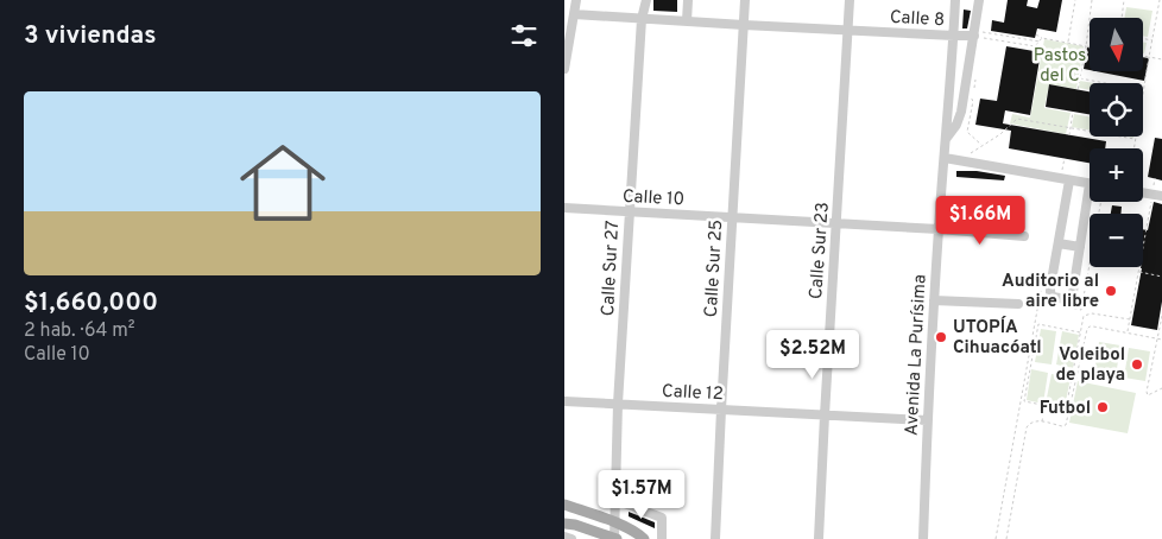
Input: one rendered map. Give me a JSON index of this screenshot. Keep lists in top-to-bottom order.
{
  "streets": {
    "street": [
      "Calle 8",
      "Calle 10",
      "Calle Sur 23",
      "Calle Sur 27",
      "Calle Sur 25",
      "Avenida La Purísima",
      "Calle 12"
    ]
  },
  "crossings": [
    ["Calle 8", "Calle Sur 23"],
    ["Calle 8", "Calle Sur 27"],
    ["Calle 8", "Calle Sur 25"],
    ["Calle 8", "Avenida La Purísima"],
    ["Calle 10", "Calle Sur 23"],
    ["Calle 10", "Calle Sur 27"],
    ["Calle 10", "Calle Sur 25"],
    ["Calle 10", "Avenida La Purísima"],
    ["Calle Sur 23", "Calle 12"],
    ["Calle Sur 27", "Calle 12"],
    ["Calle Sur 25", "Calle 12"],
    ["Avenida La Purísima", "Calle 12"]
  ],
  "parks": ["Pastos del C"],
  "places": [
    "Auditorio al aire libre",
    "UTOPÍA Cihuacóatl",
    "Voleibol de playa",
    "Futbol"
  ],
  "north": "bottom",
  "page": {
    "heading": "3 viviendas",
    "map_buttons": ["+", "−"],
    "list": [
      {
        "name": "$1,660,000",
        "note": "2 hab. · 64 m² · Calle 10"
      }
    ],
    "price": ["$1.66M", "$2.52M", "$1.57M"]
  }
}
